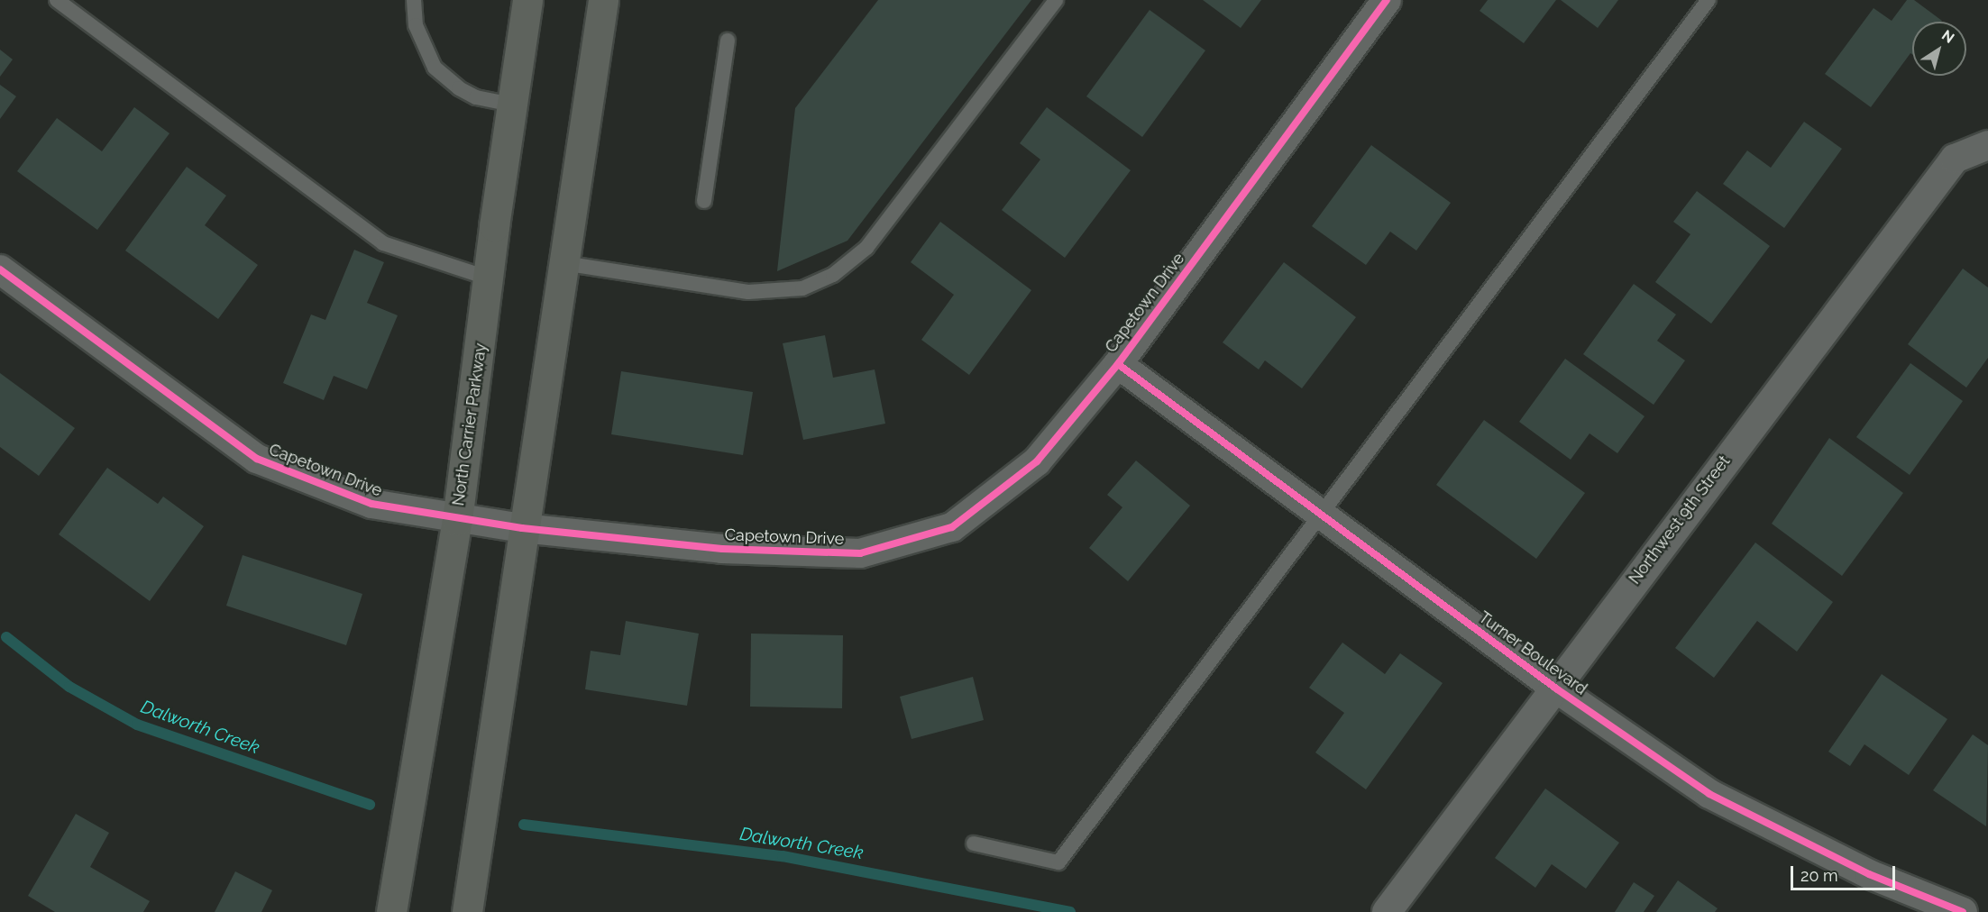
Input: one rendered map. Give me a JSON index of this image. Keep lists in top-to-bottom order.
{
  "streets": {
    "main road": ["North Carrier Parkway"],
    "street": ["Capetown Drive", "Northwest 9th Street", "Turner Boulevard"]
  },
  "crossings": [
    ["Capetown Drive", "North Carrier Parkway"],
    ["Capetown Drive", "Turner Boulevard"],
    ["Northwest 9th Street", "Turner Boulevard"]
  ],
  "water": ["Dalworth Creek"],
  "scale_bar": "20 m",
  "north": "top right"
}
